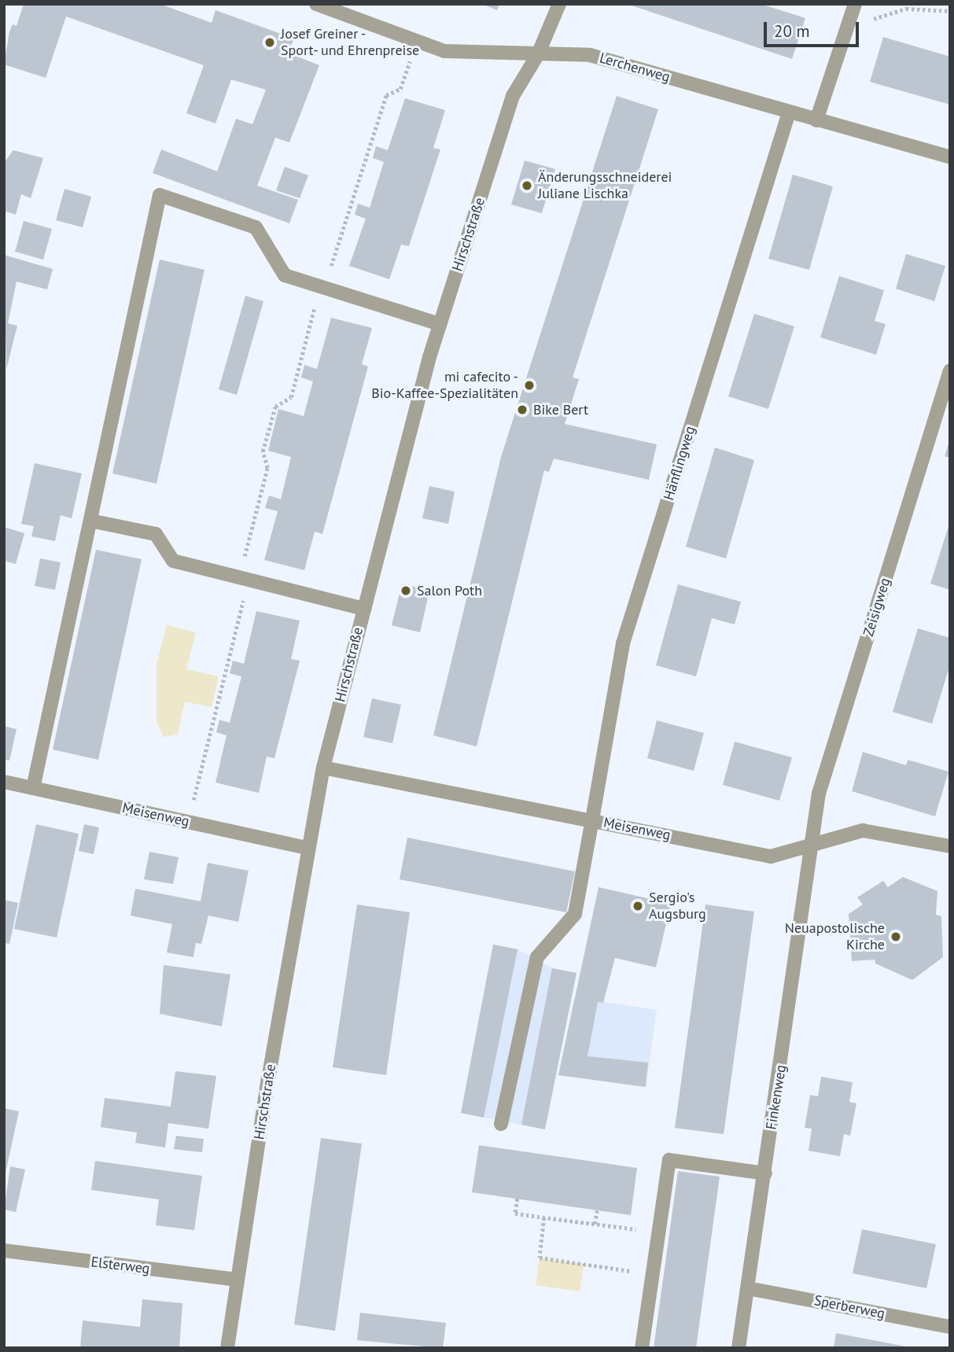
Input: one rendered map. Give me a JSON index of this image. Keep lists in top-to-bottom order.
{
  "streets": {
    "street": [
      "Lerchenweg",
      "Hirschstraße",
      "Hänflingweg",
      "Zeisigweg",
      "Meisenweg",
      "Finkenweg",
      "Elsterweg",
      "Sperberweg"
    ]
  },
  "crossings": [
    ["Lerchenweg", "Hirschstraße"],
    ["Lerchenweg", "Hänflingweg"],
    ["Hirschstraße", "Meisenweg"],
    ["Hirschstraße", "Elsterweg"],
    ["Hänflingweg", "Meisenweg"],
    ["Zeisigweg", "Meisenweg"],
    ["Zeisigweg", "Finkenweg"],
    ["Meisenweg", "Finkenweg"],
    ["Finkenweg", "Sperberweg"]
  ],
  "places": [
    "Josef Greiner - Sport- und Ehrenpreise",
    "Änderungsschneiderei Juliane Lischka",
    "mi cafecito - Bio-Kaffee-Spezialitäten",
    "Bike Bert",
    "Salon Poth",
    "Sergio's Augsburg",
    "Neuapostolische Kirche"
  ],
  "scale_bar": "20 m"
}
